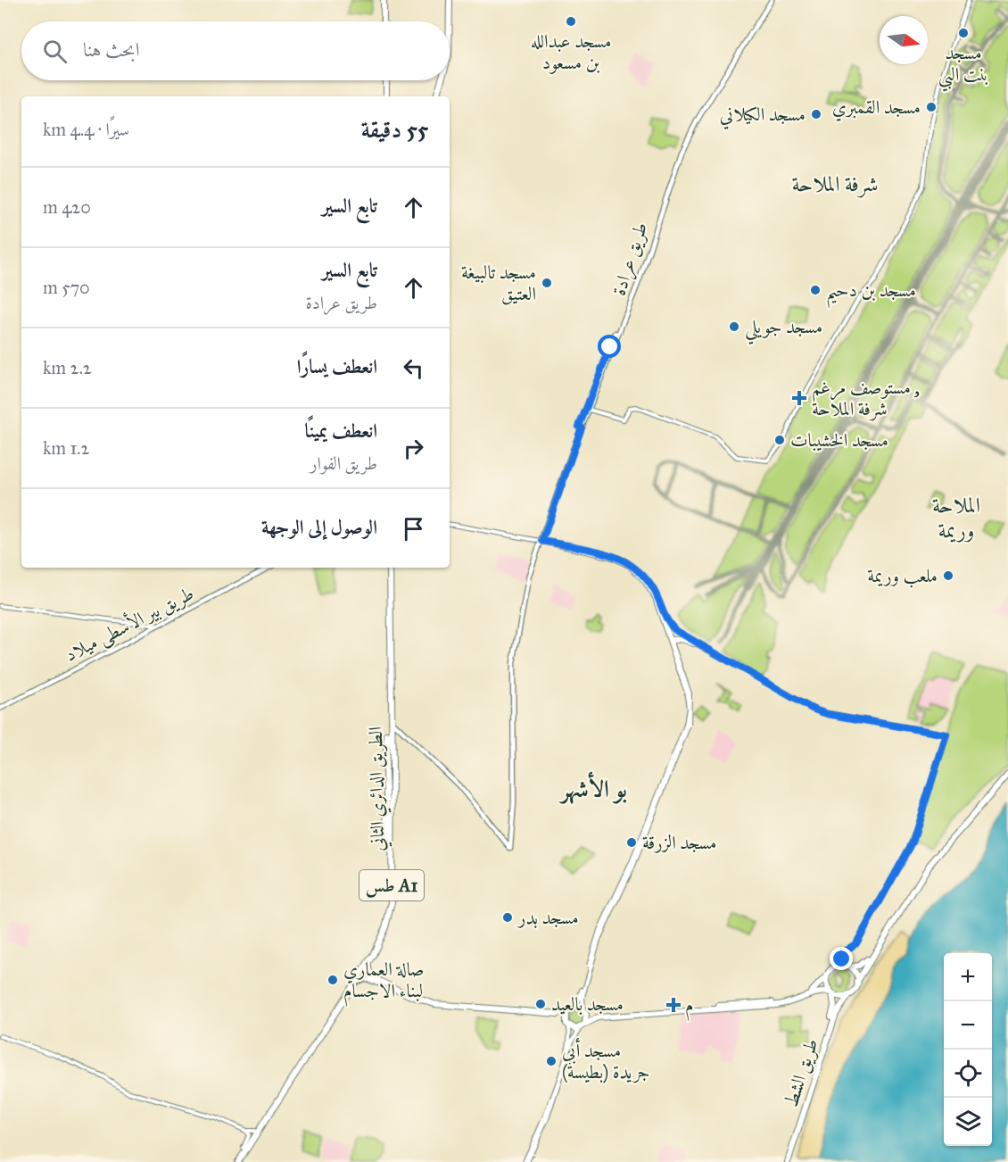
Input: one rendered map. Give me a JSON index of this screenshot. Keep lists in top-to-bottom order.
{
  "streets": {
    "highway": ["الطريق الدائري الثاني", "طس A1", "طريق الشط"],
    "main road": ["طريق عرادة", "طريق بير الأسطى ميلاد"]
  },
  "crossings": [
    ["طريق عرادة", "الطريق الدائري الثاني"]
  ],
  "districts": ["شرفة الملاحة", "الملاحة وريمة", "بو الأشهر"],
  "places": {
    "other": [
      "مسجد عبدالله بن مسعود",
      "مسجد بنت البي",
      "مسجد القمبري",
      "مسجد الكيلاني",
      "مسجد تالبيغة العتيق",
      "مسجد بن دحيم",
      "مسجد جويلي",
      "مسجد الخشيبات",
      "ملعب وريمة",
      "مسجد الزرقة",
      "مسجد بدر",
      "صالة العماري لبناء الاجسام",
      "مسجد بالعيد",
      "مسجد أبي جريدة (بطيسة)"
    ],
    "health": ["مستوصف مرغم , شرفة الملاحة", "م"]
  },
  "north": "right",
  "page": {
    "search": "ابحث هنا",
    "heading": ["55 دقيقة", "سيرًا · 4.4 km"],
    "list": [
      ["تابع السير", "420 m"],
      ["تابع السير", "طريق عرادة", "570 m"],
      ["انعطف يسارًا", "2.2 km"],
      ["انعطف يمينًا", "طريق الفوار", "1.2 km"],
      "الوصول إلى الوجهة"
    ],
    "map_buttons": ["+", "−"]
  }
}
